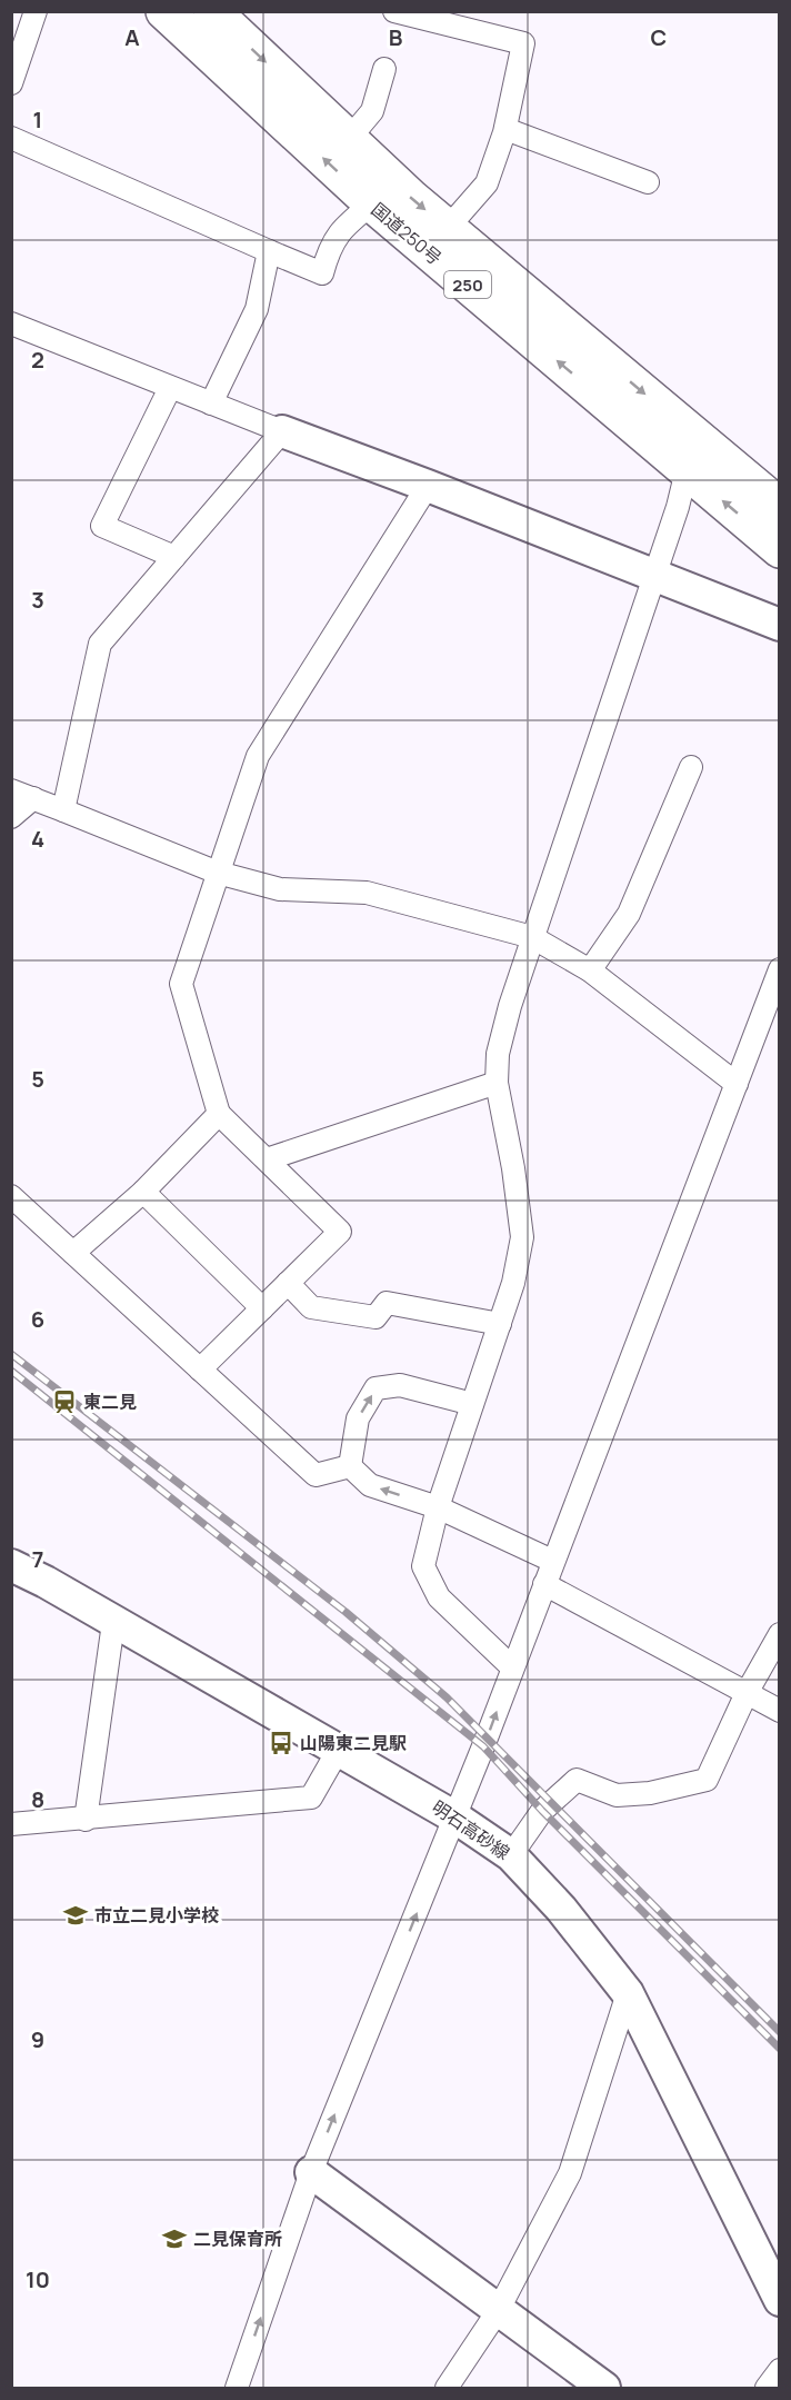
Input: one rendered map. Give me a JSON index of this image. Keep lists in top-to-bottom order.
{
  "streets": {
    "highway": ["国道250号", "250"],
    "main road": ["明石高砂線"]
  },
  "places": {
    "station": ["東二見"],
    "bus stop": ["山陽東二見駅"],
    "school or university": ["市立二見小学校", "二見保育所"]
  },
  "grid": {
    "columns": ["A", "B", "C"],
    "rows": [
      "1",
      "2",
      "3",
      "4",
      "5",
      "6",
      "7",
      "8",
      "9",
      "10"
    ]
  }
}
